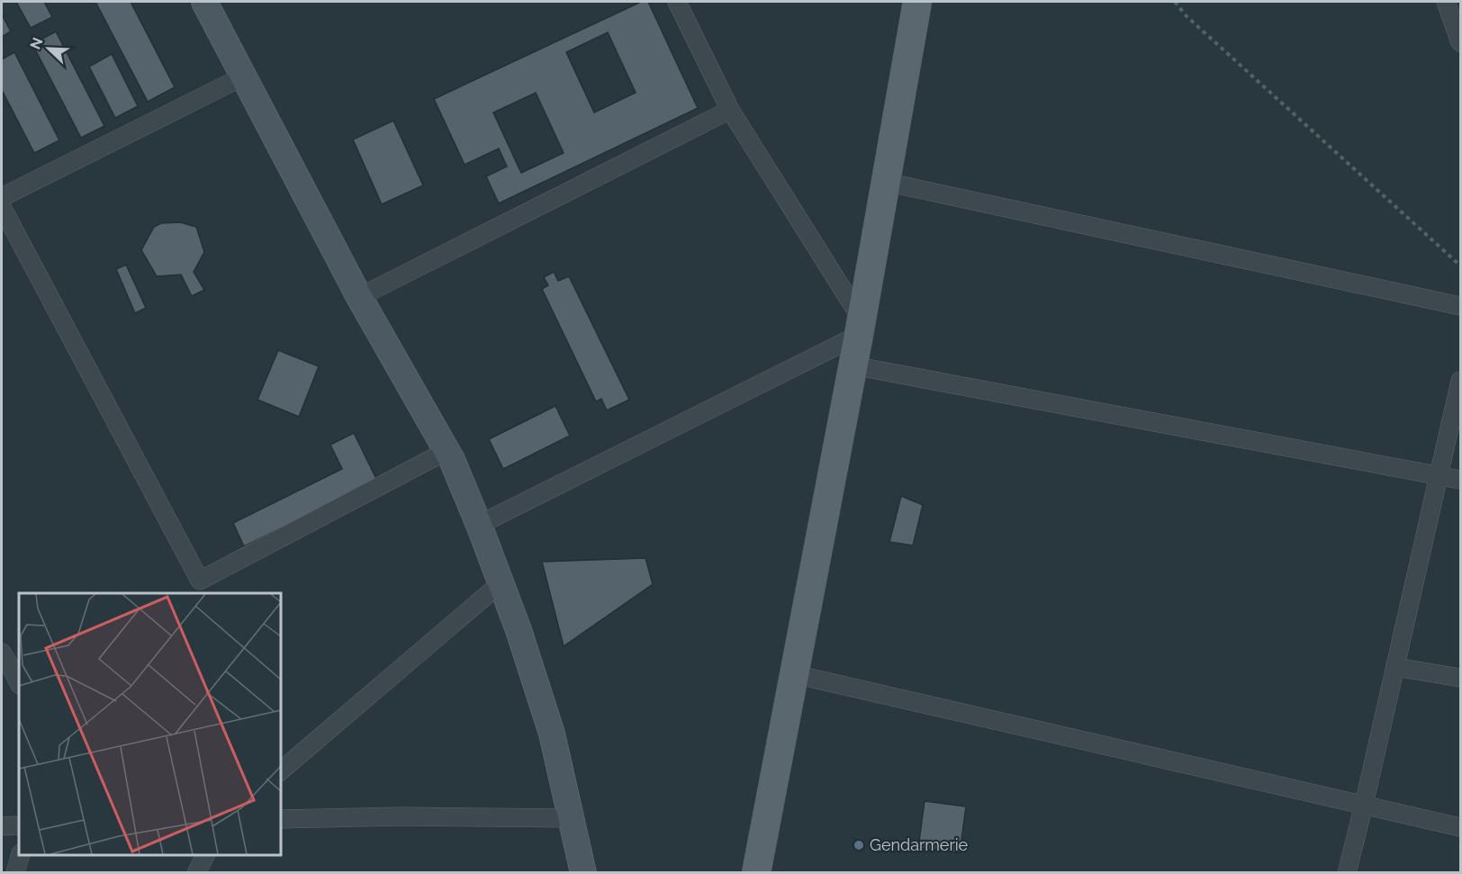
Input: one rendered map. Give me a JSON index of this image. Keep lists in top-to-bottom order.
{
  "places": ["Gendarmerie"],
  "north": "top left"
}
